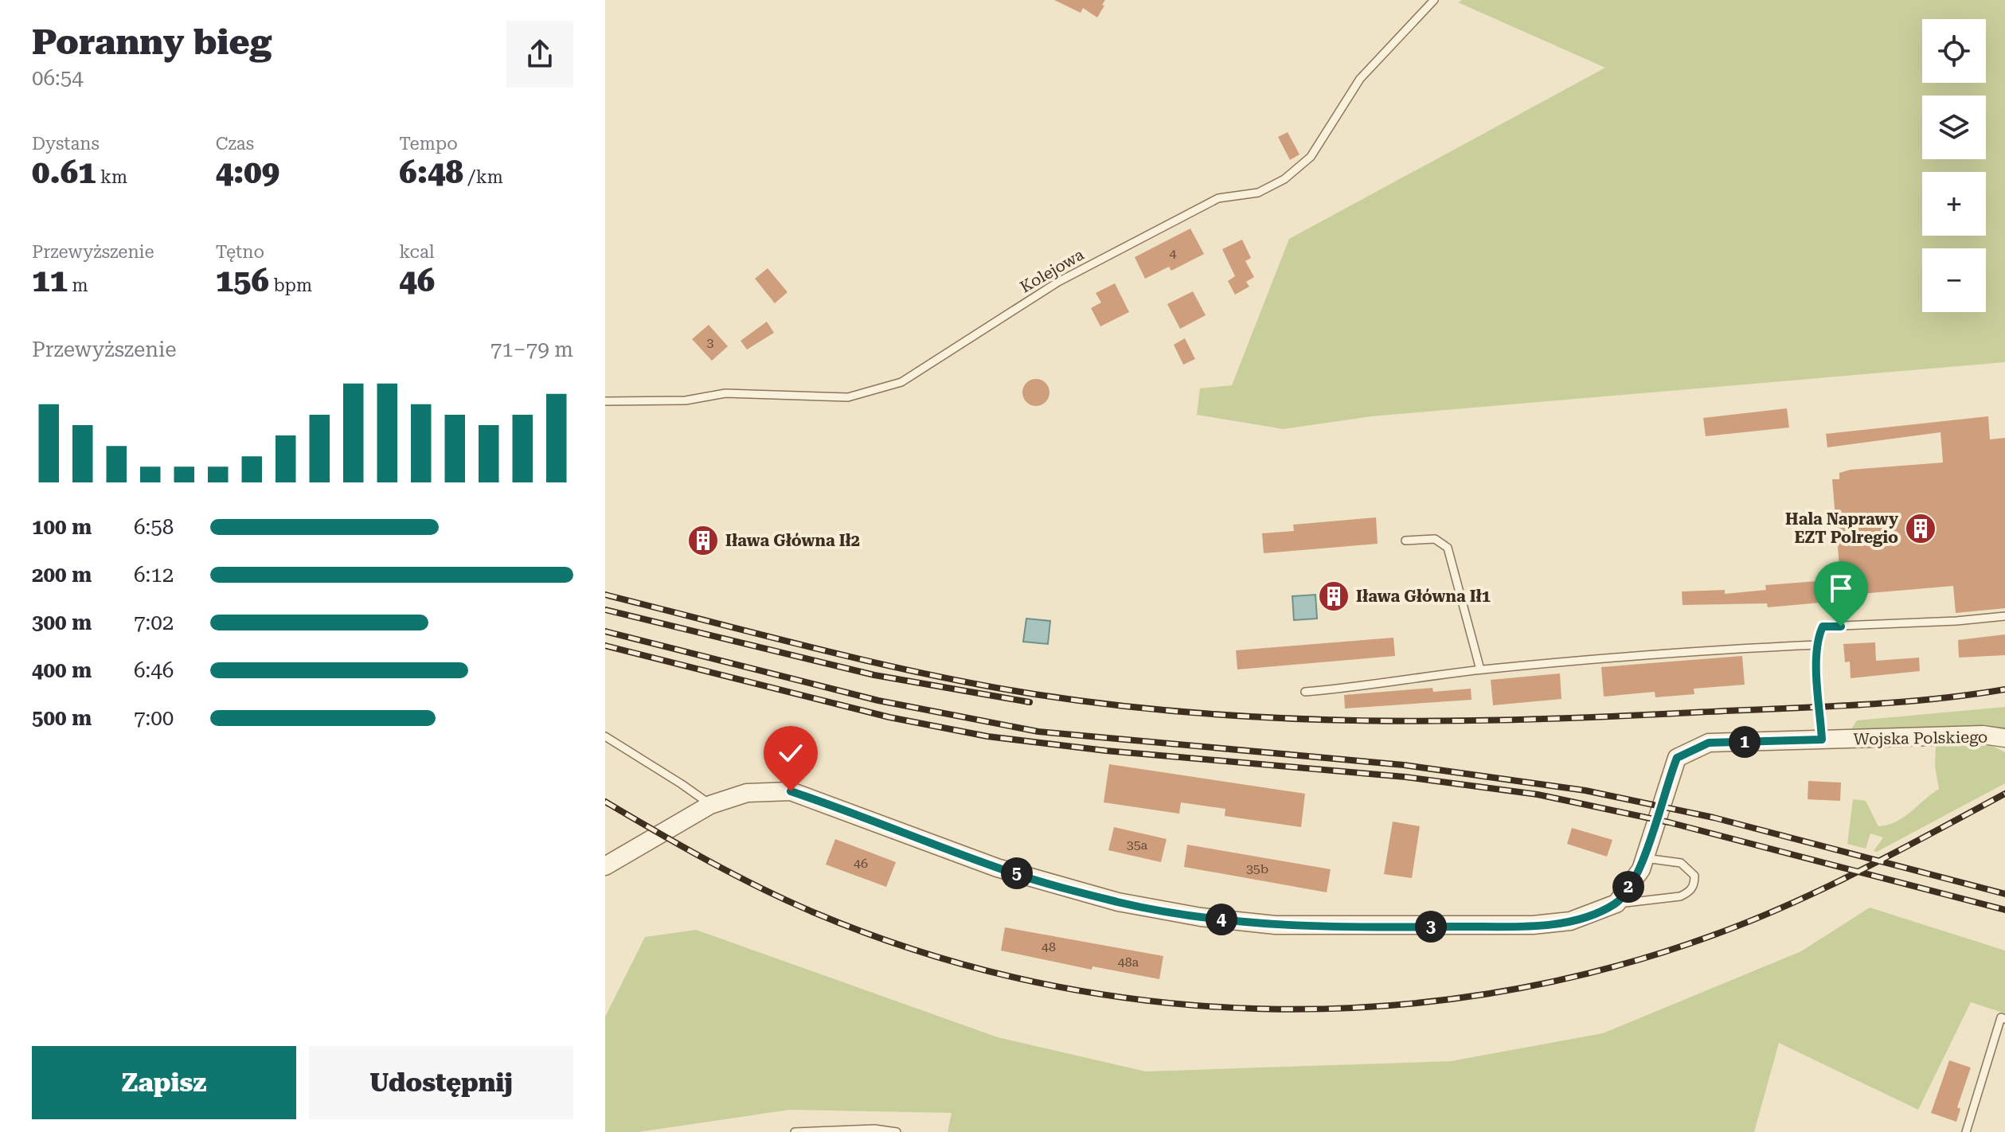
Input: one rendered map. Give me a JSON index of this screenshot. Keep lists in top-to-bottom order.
{
  "streets": {
    "street": ["Wojska Polskiego"],
    "lane": ["Kolejowa"]
  },
  "places": {
    "building": ["Hala Naprawy EZT Polregio", "Iława Główna Ił2", "Iława Główna Ił1"]
  },
  "house_numbers": [
    "4",
    "3",
    "35a",
    "46",
    "35b",
    "48",
    "48a"
  ],
  "page": {
    "heading": ["Poranny bieg", "06:54"],
    "map_buttons": ["+", "−"],
    "stats": [
      ["Dystans", "0.61 km"],
      ["Czas", "4:09"],
      ["Tempo", "6:48 /km"],
      ["Przewyższenie", "11 m"],
      ["Tętno", "156 bpm"],
      ["kcal", "46"]
    ],
    "chart": ["Przewyższenie", "71–79 m"],
    "list": [
      {
        "name": "100 m",
        "note": "6:58"
      },
      {
        "name": "200 m",
        "note": "6:12"
      },
      {
        "name": "300 m",
        "note": "7:02"
      },
      {
        "name": "400 m",
        "note": "6:46"
      },
      {
        "name": "500 m",
        "note": "7:00"
      }
    ],
    "pins": [
      "1",
      "5",
      "2",
      "4",
      "3"
    ],
    "buttons": ["Zapisz", "Udostępnij"]
  }
}
